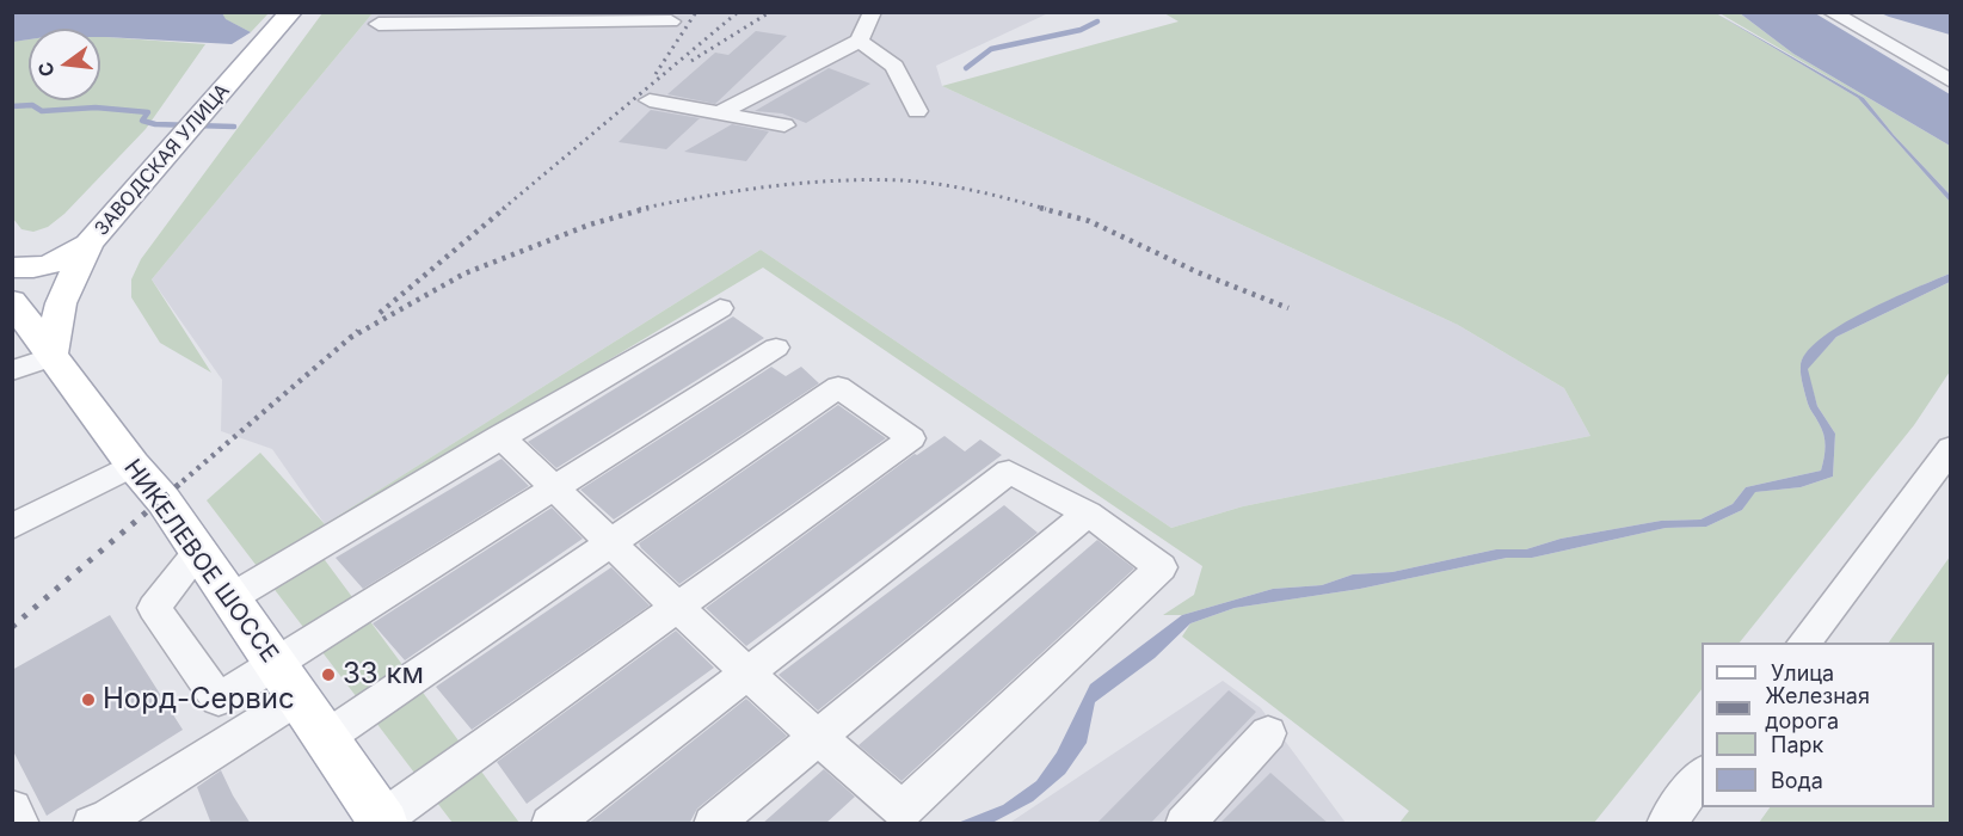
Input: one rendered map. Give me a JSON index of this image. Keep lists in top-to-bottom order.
{
  "streets": {
    "main road": ["ЗАВОДСКАЯ УЛИЦА", "НИКЕЛЕВОЕ ШОССЕ"]
  },
  "places": ["33 км", "Норд-Сервис"],
  "legend": [
    "Улица",
    "Железная дорога",
    "Парк",
    "Вода"
  ],
  "north": "left"
}
